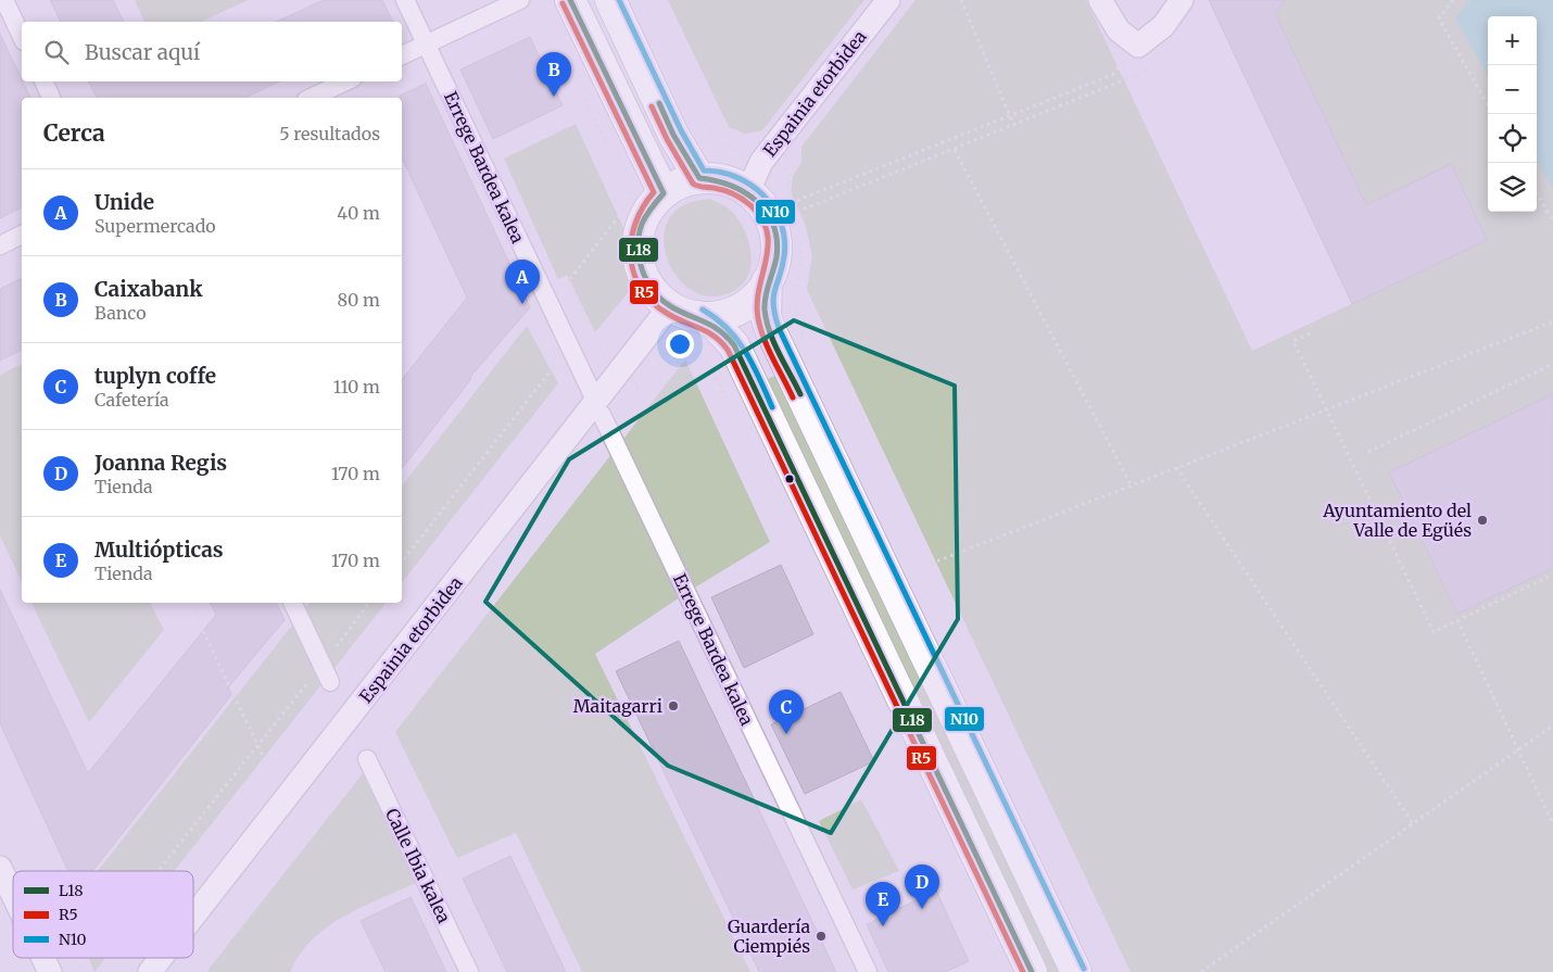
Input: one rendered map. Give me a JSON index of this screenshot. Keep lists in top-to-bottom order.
{
  "streets": {
    "street": ["Espainia etorbidea", "Errege Bardea kalea", "Calle Ibia kalea"]
  },
  "places": ["Ayuntamiento del Valle de Egüés", "Maitagarri", "Guardería Ciempiés"],
  "lines": ["transit line L18", "transit line N10", "transit line R5"],
  "legend": ["L18", "R5", "N10"],
  "page": {
    "map_buttons": ["+", "−"],
    "search": "Buscar aquí",
    "pins": [
      "B",
      "A",
      "C",
      "D",
      "E"
    ],
    "heading": ["Cerca", "5 resultados"],
    "list": [
      {
        "mark": "A",
        "name": "Unide",
        "note": "Supermercado",
        "value": "40 m"
      },
      {
        "mark": "B",
        "name": "Caixabank",
        "note": "Banco",
        "value": "80 m"
      },
      {
        "mark": "C",
        "name": "tuplyn coffe",
        "note": "Cafetería",
        "value": "110 m"
      },
      {
        "mark": "D",
        "name": "Joanna Regis",
        "note": "Tienda",
        "value": "170 m"
      },
      {
        "mark": "E",
        "name": "Multiópticas",
        "note": "Tienda",
        "value": "170 m"
      }
    ]
  }
}
